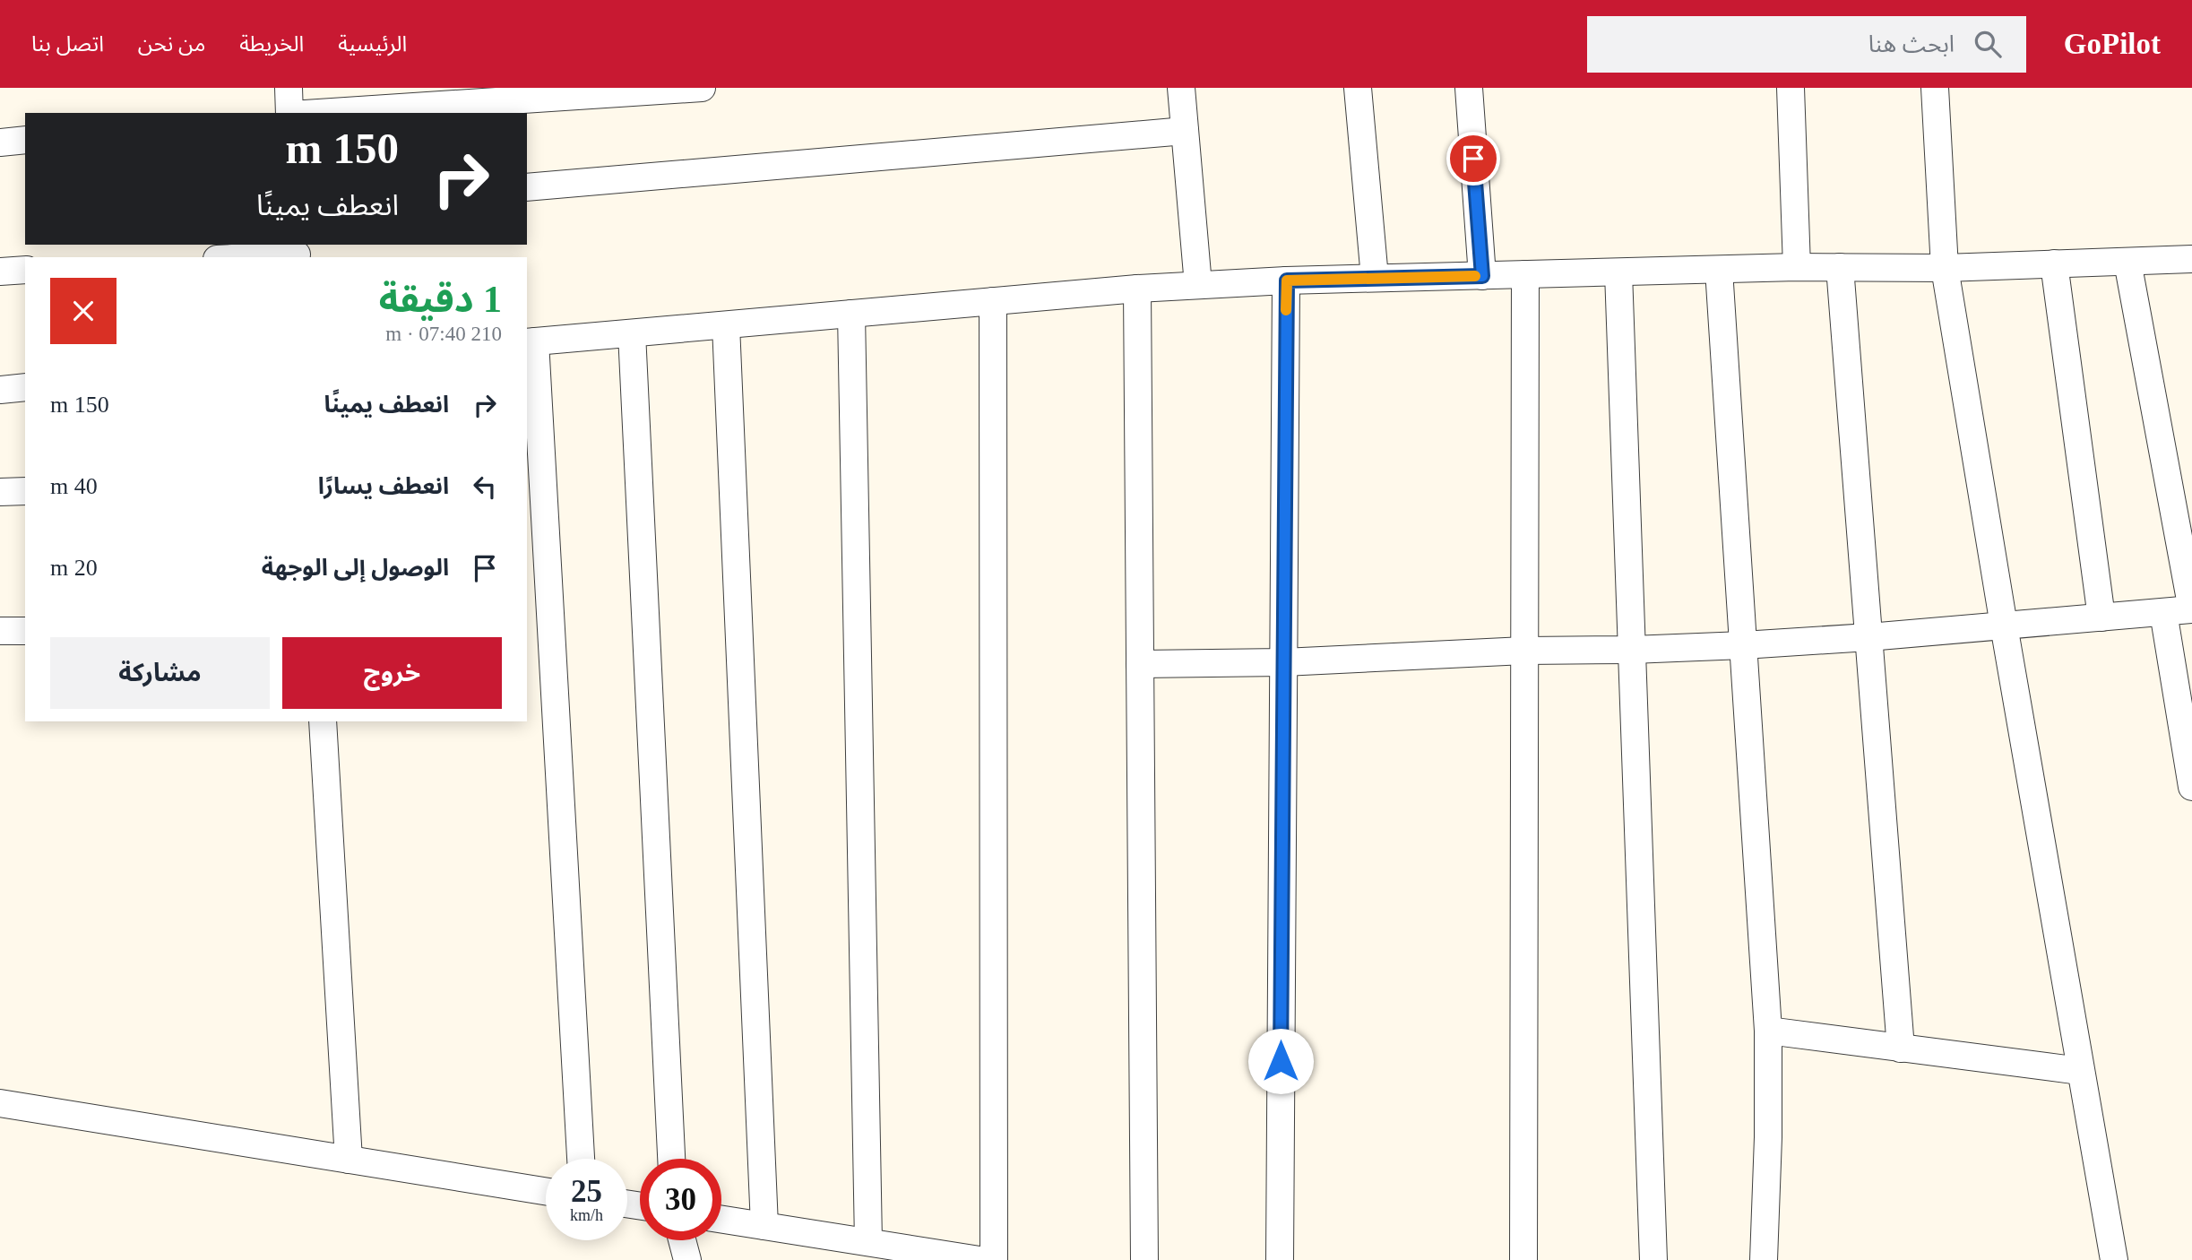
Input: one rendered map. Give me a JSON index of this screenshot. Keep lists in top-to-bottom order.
{
  "page": {
    "header": "GoPilot",
    "search": "ابحث هنا",
    "nav": [
      "الرئيسية",
      "الخريطة",
      "من نحن",
      "اتصل بنا"
    ],
    "turn": ["150 m", "انعطف يمينًا"],
    "heading": ["1 دقيقة", "210 m · 07:40"],
    "list": [
      {
        "name": "انعطف يمينًا",
        "value": "150 m"
      },
      {
        "name": "انعطف يسارًا",
        "value": "40 m"
      },
      {
        "name": "الوصول إلى الوجهة",
        "value": "20 m"
      }
    ],
    "buttons": ["خروج", "مشاركة"],
    "speed": "25 km/h",
    "limit": "30"
  }
}
